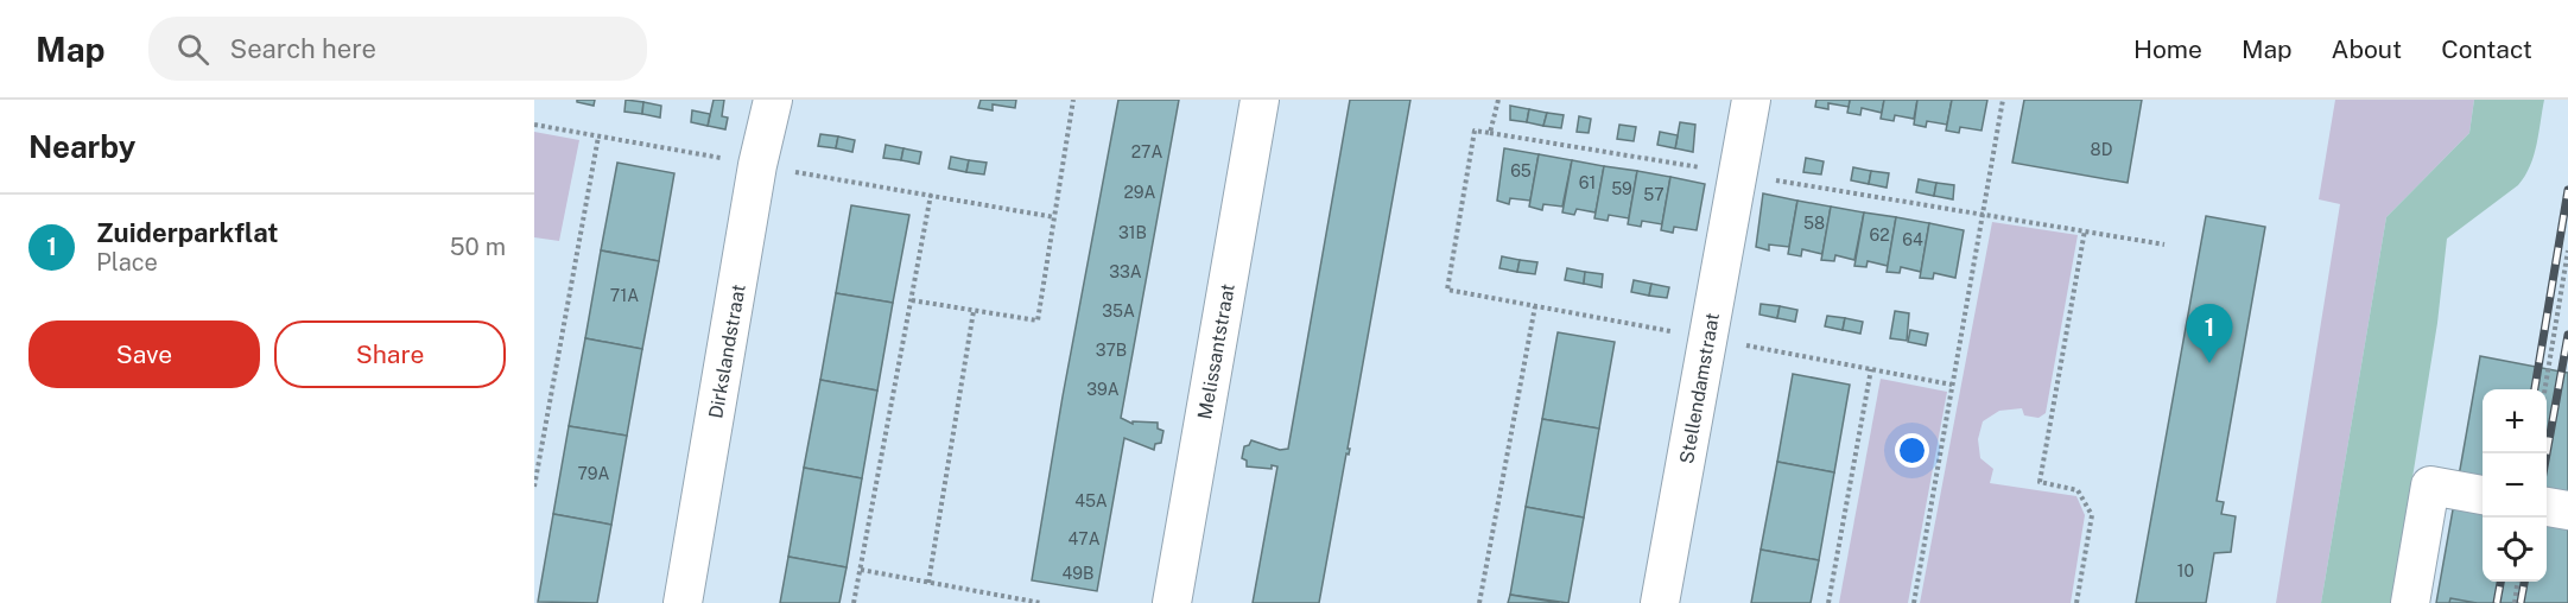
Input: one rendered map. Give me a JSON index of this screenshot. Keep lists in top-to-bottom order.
{
  "streets": {
    "street": ["Dirkslandstraat", "Melissantstraat", "Stellendamstraat"]
  },
  "house_numbers": [
    "8D",
    "27A",
    "65",
    "61",
    "59",
    "29A",
    "57",
    "58",
    "31B",
    "62",
    "64",
    "33A",
    "71A",
    "35A",
    "37B",
    "39A",
    "79A",
    "45A",
    "47A",
    "10",
    "49B"
  ],
  "page": {
    "header": "Map",
    "search": "Search here",
    "nav": [
      "Home",
      "Map",
      "About",
      "Contact"
    ],
    "heading": "Nearby",
    "list": [
      {
        "mark": "1",
        "name": "Zuiderparkflat",
        "note": "Place",
        "value": "50 m"
      }
    ],
    "buttons": ["Save", "Share"],
    "pins": "1",
    "map_buttons": ["+", "−"]
  }
}
